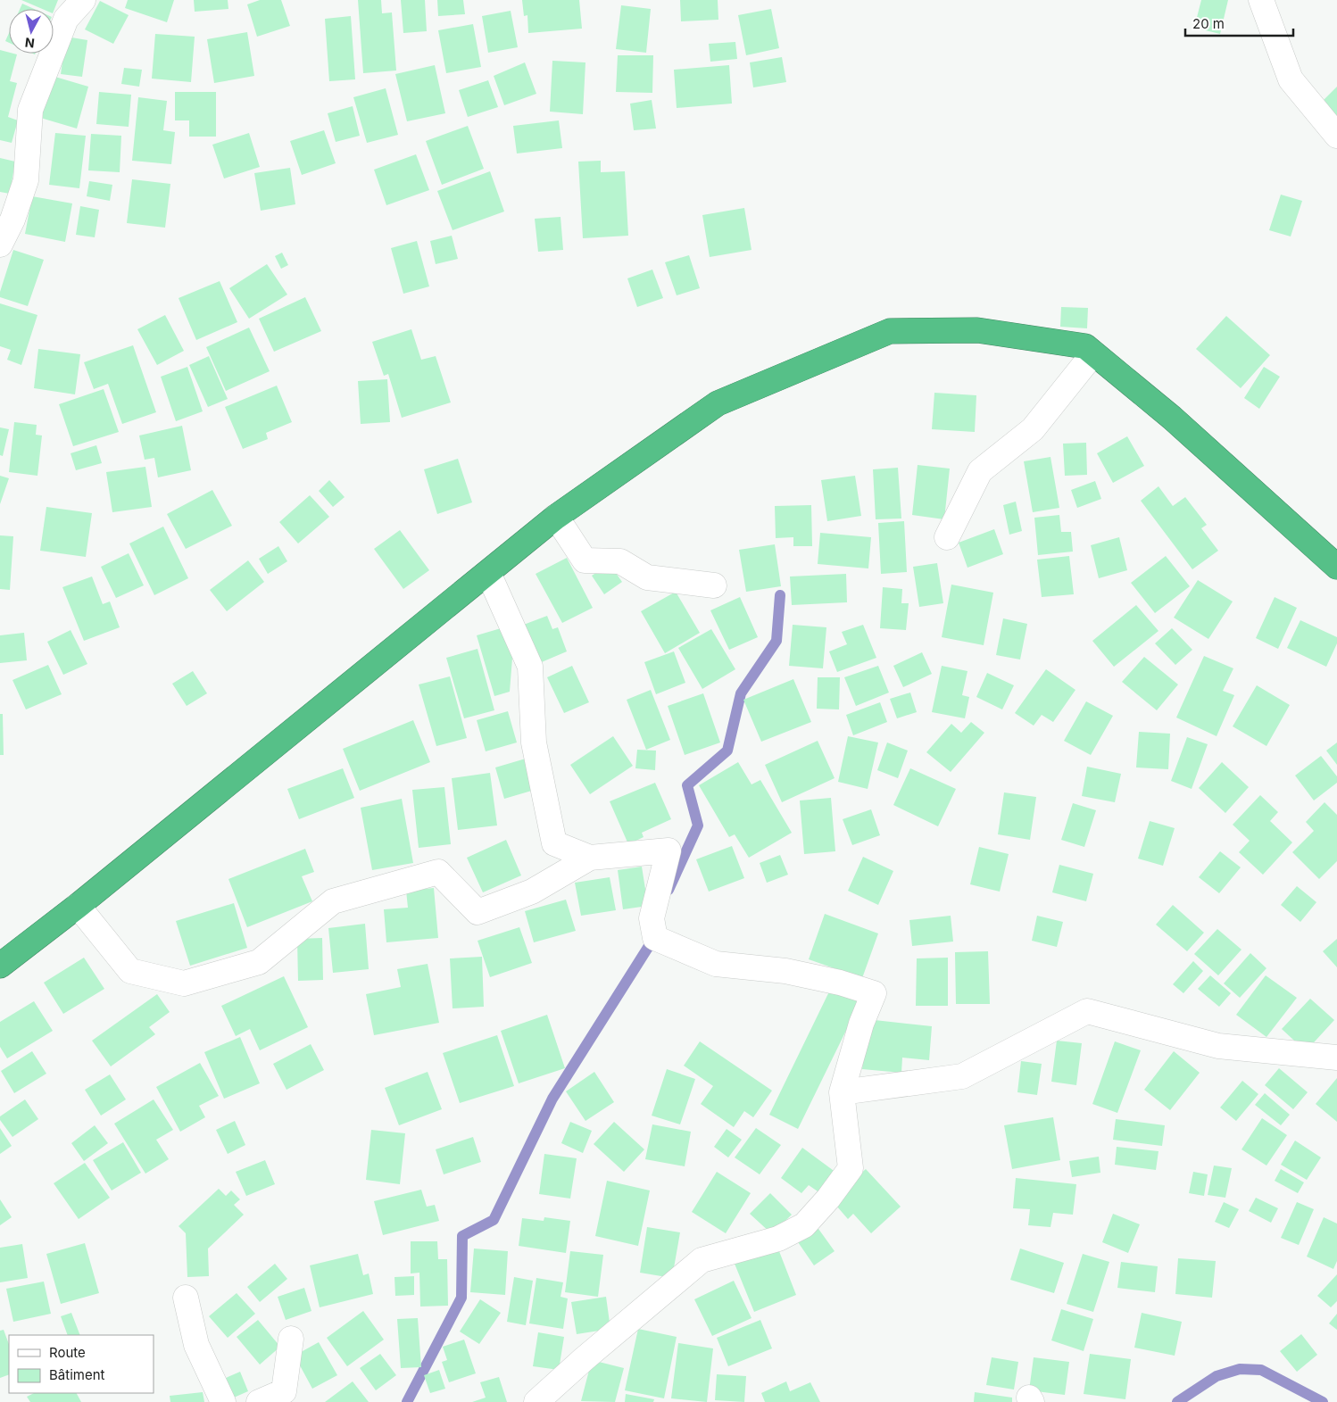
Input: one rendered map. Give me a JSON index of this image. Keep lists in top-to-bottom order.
{
  "legend": ["Route", "Bâtiment"],
  "scale_bar": "20 m",
  "north": "bottom"
}
